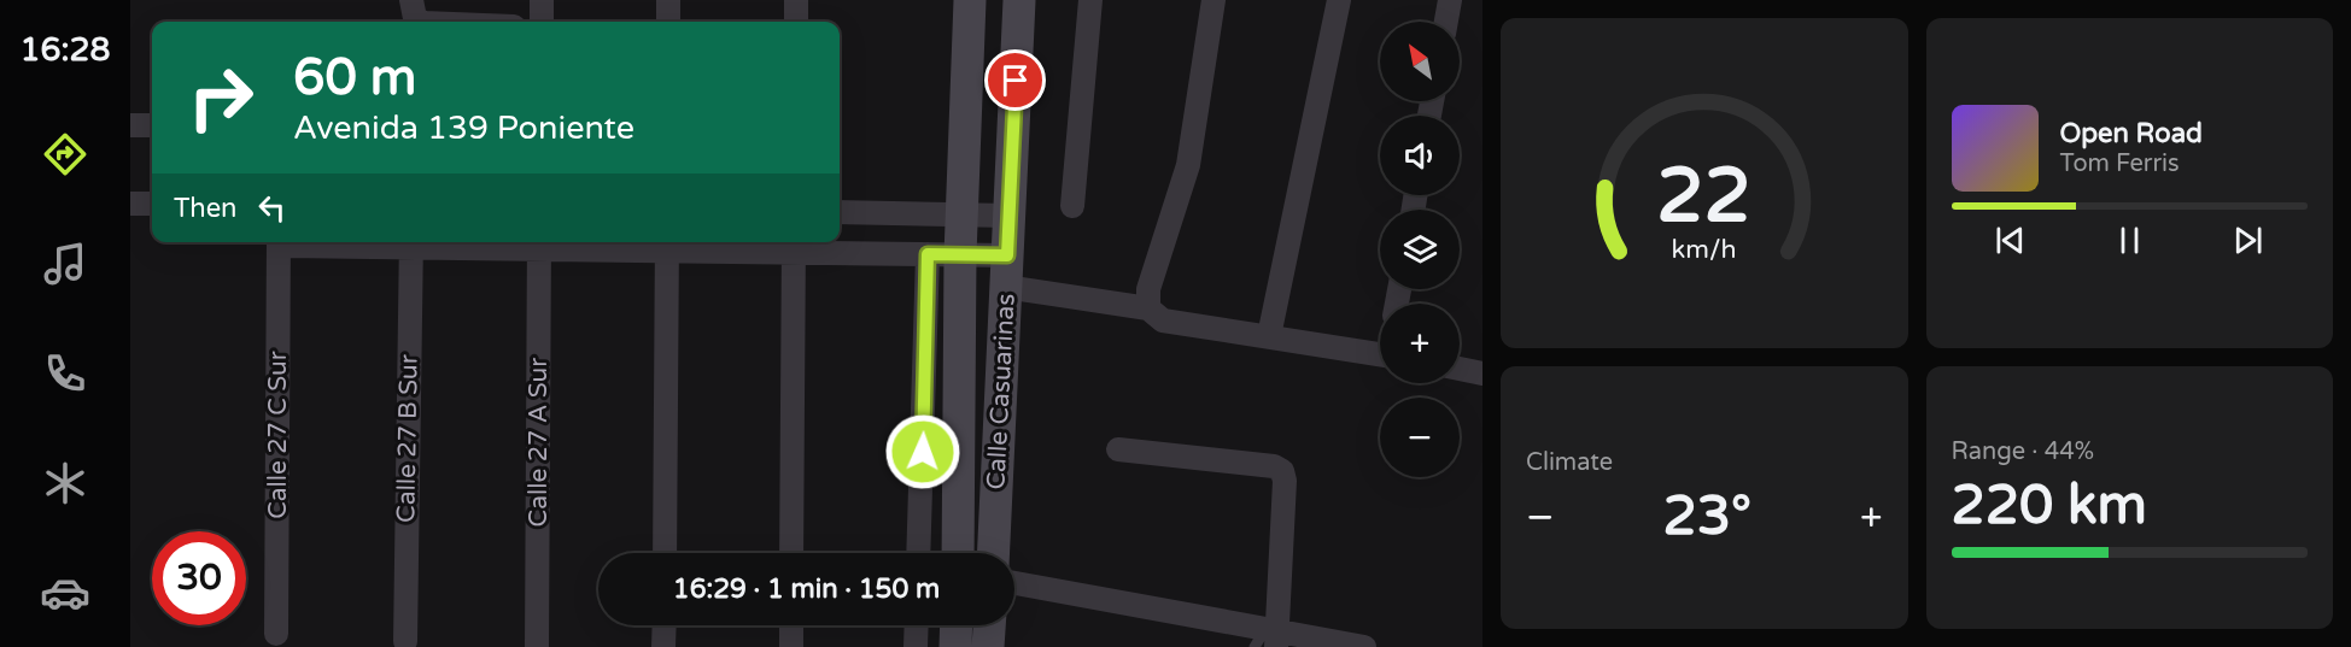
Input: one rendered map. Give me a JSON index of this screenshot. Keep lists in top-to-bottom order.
{
  "streets": {
    "main road": ["Calle Casuarinas"],
    "street": ["Calle 27 C Sur", "Calle 27 B Sur", "Calle 27 A Sur"]
  },
  "north": "top left",
  "page": {
    "tabs": "16:28",
    "map_buttons": ["+", "−"],
    "turn": ["60 m", "Avenida 139 Poniente"],
    "song": ["Open Road", "Tom Ferris"],
    "then": "Then",
    "tile": [
      "Climate",
      ["Range · 44%", "220 km"]
    ],
    "heat": ["−", "23°", "+"],
    "limit": "30",
    "trip": "16:29 · 1 min · 150 m",
    "gauge": ["22", "km/h"]
  }
}
